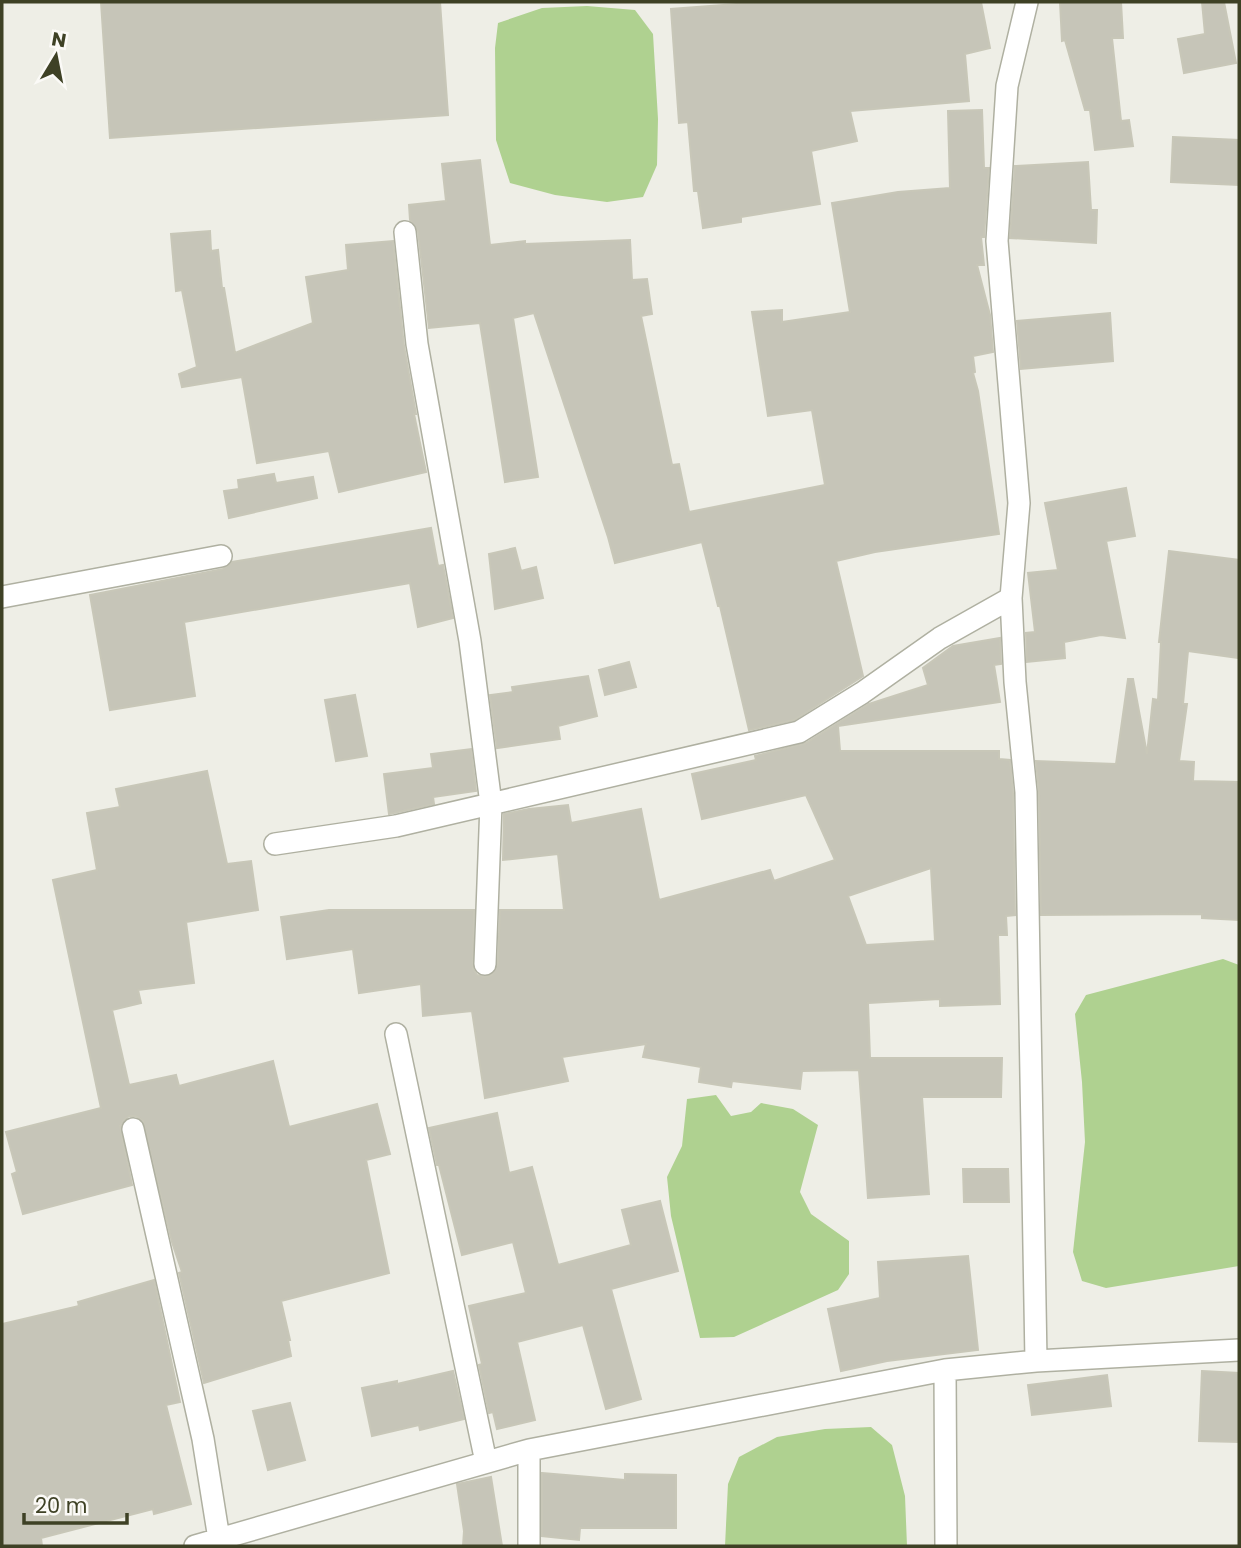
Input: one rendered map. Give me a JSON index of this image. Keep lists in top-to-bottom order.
{
  "scale_bar": "20 m",
  "north": "top"
}
